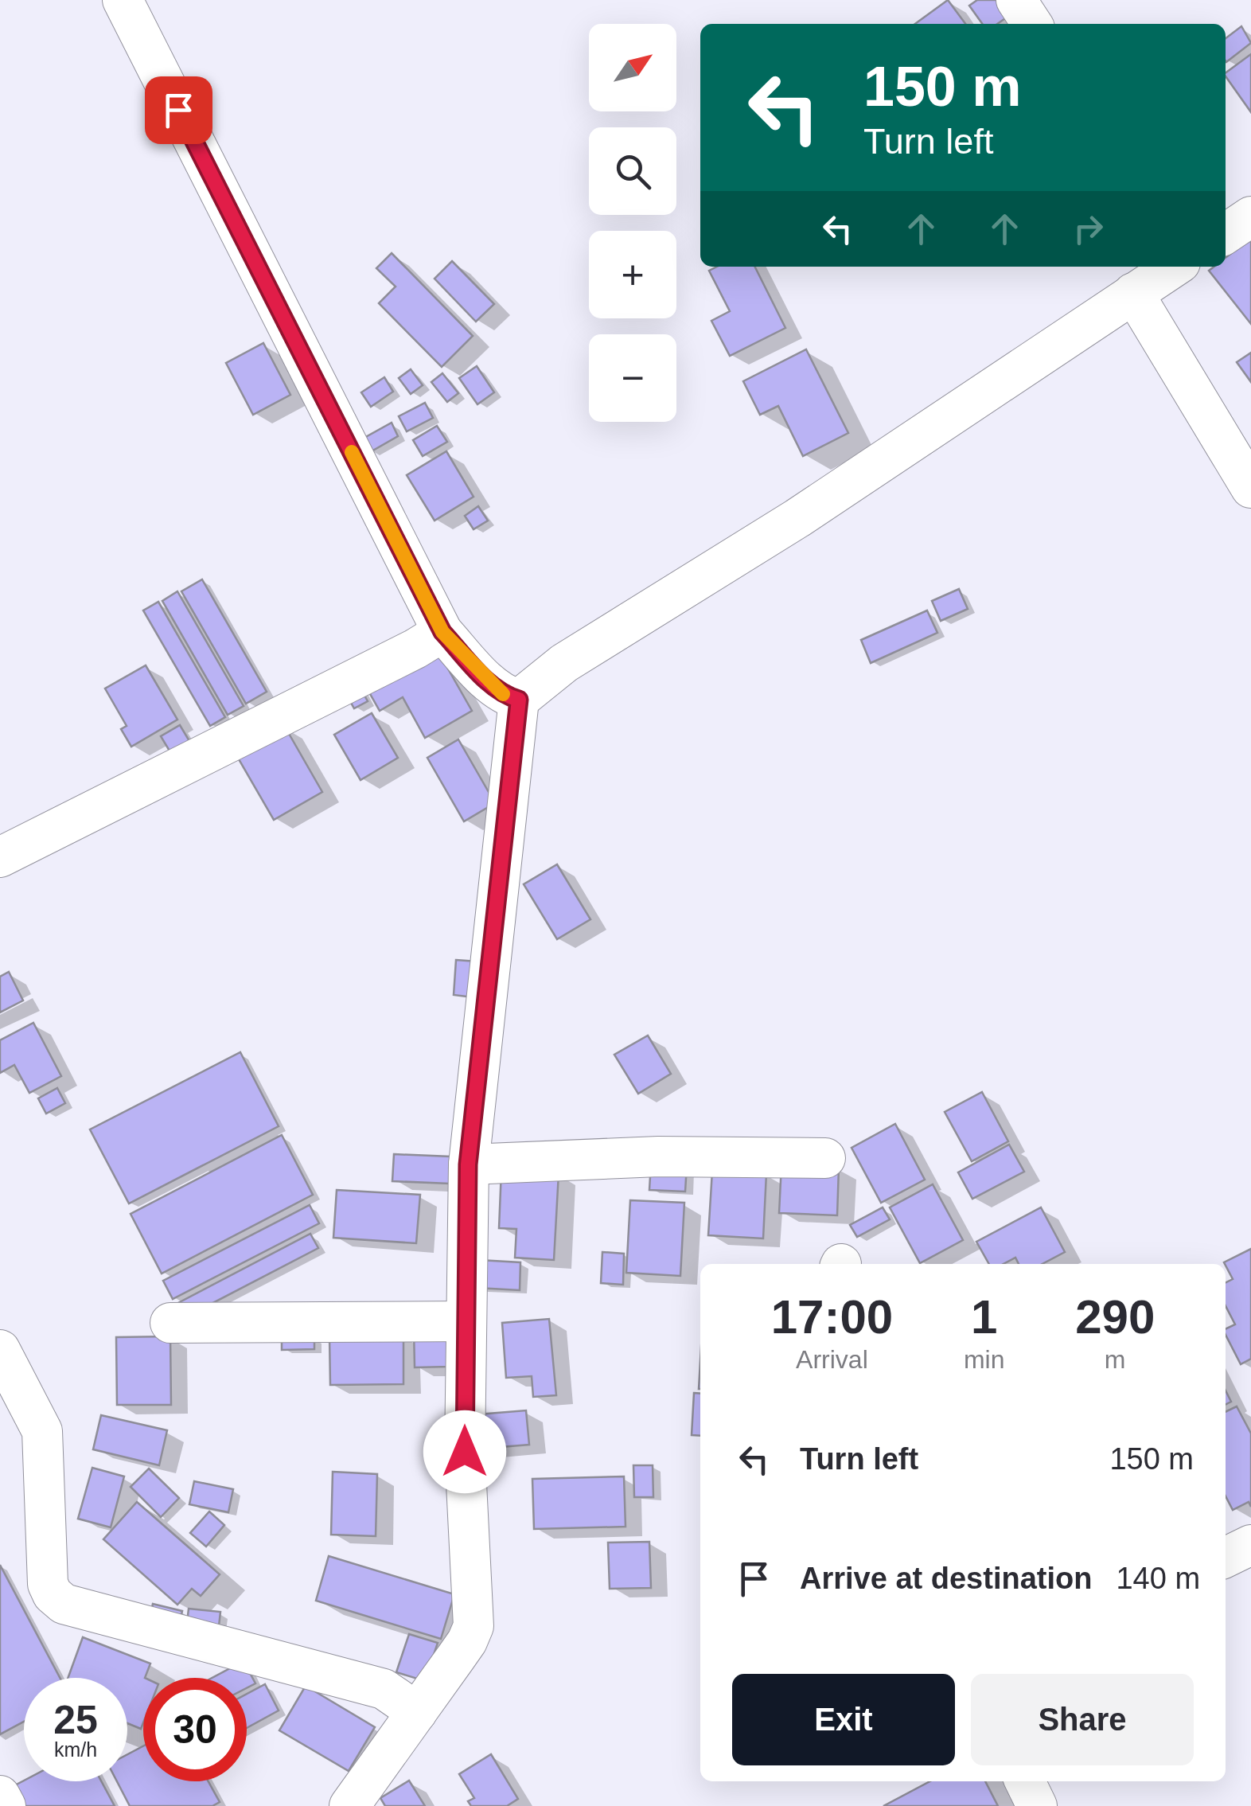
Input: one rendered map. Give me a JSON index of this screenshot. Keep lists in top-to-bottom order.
{
  "north": "top right",
  "page": {
    "map_buttons": ["+", "−"],
    "turn": ["150 m", "Turn left"],
    "eta": [
      "17:00",
      "Arrival",
      "1",
      "min",
      "290",
      "m"
    ],
    "list": [
      {
        "name": "Turn left",
        "value": "150 m"
      },
      {
        "name": "Arrive at destination",
        "value": "140 m"
      }
    ],
    "buttons": ["Exit", "Share"],
    "speed": "25 km/h",
    "limit": "30"
  }
}
